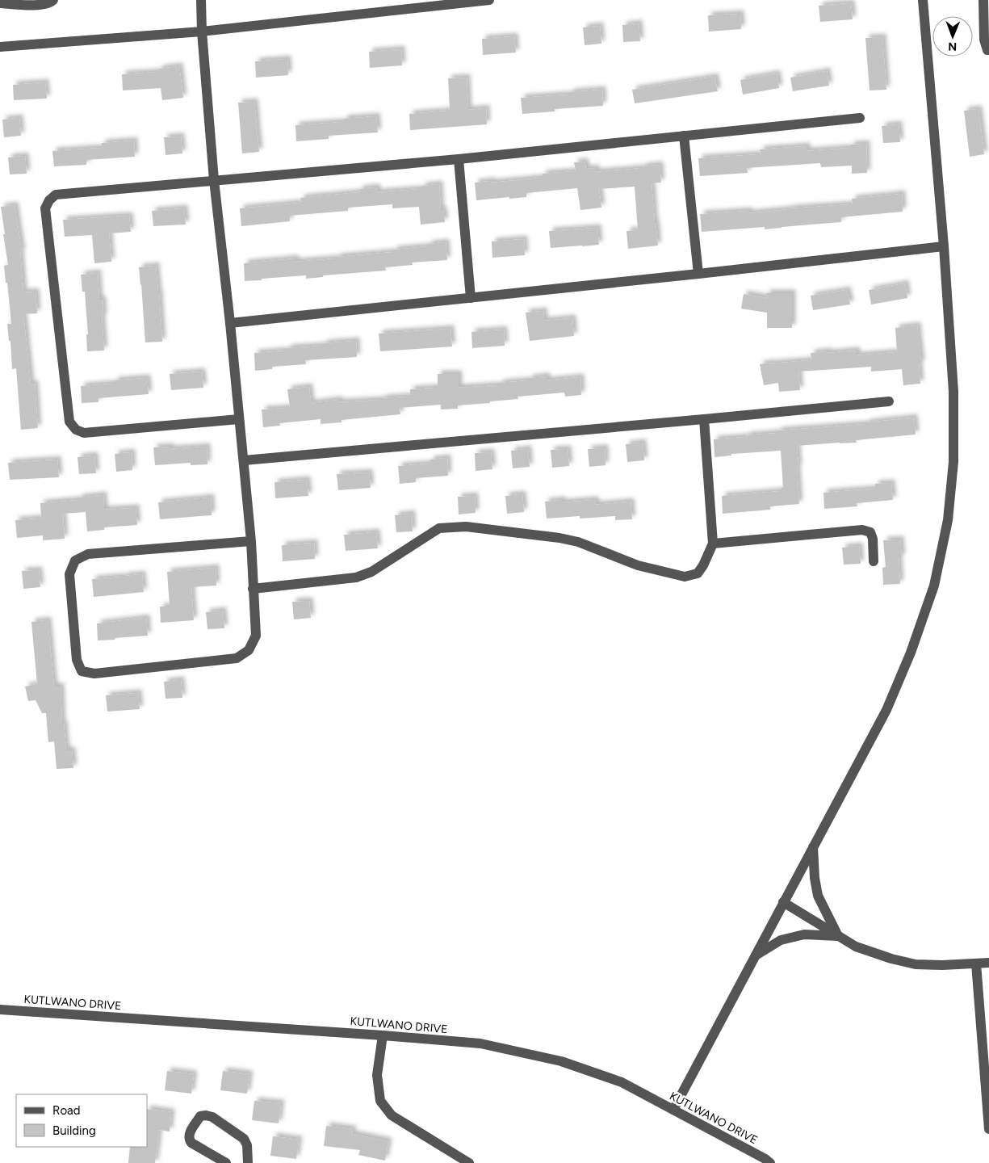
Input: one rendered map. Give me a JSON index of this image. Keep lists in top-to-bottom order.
{
  "streets": {
    "street": ["KUTLWANO DRIVE"]
  },
  "legend": ["Road", "Building"],
  "north": "bottom"
}
